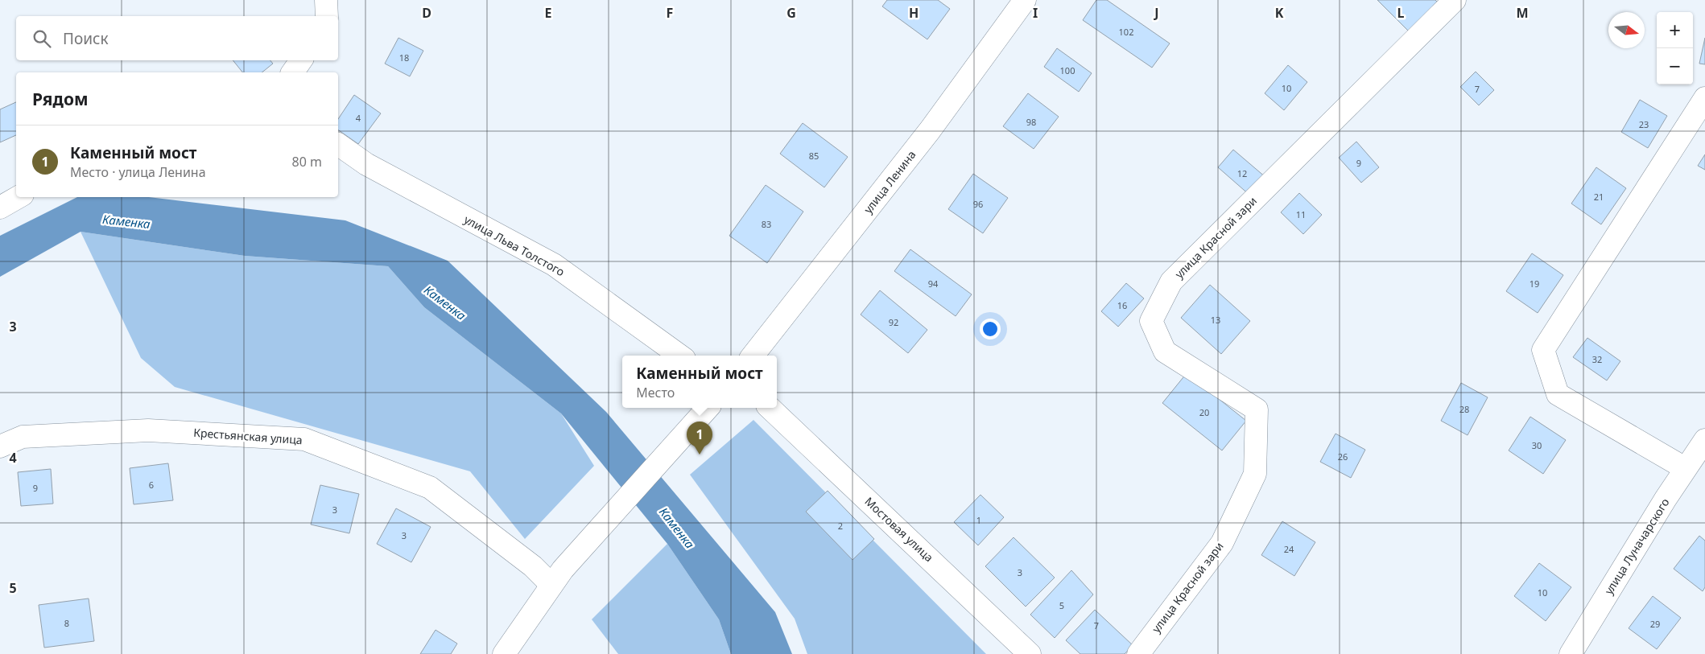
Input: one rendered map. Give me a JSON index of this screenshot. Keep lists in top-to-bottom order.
{
  "streets": {
    "street": [
      "улица Ленина",
      "улица Красной зари",
      "улица Льва Толстого",
      "Крестьянская улица",
      "Мостовая улица",
      "улица Луначарского"
    ]
  },
  "water": ["Каменка"],
  "house_numbers": [
    "102",
    "18",
    "100",
    "10",
    "7",
    "4",
    "98",
    "23",
    "85",
    "9",
    "12",
    "21",
    "96",
    "11",
    "83",
    "94",
    "19",
    "16",
    "13",
    "92",
    "32",
    "28",
    "20",
    "30",
    "26",
    "6",
    "9",
    "3",
    "1",
    "2",
    "3",
    "24",
    "3",
    "10",
    "5",
    "8",
    "29",
    "7"
  ],
  "north": "right",
  "page": {
    "map_buttons": ["+", "−"],
    "search": "Поиск",
    "heading": "Рядом",
    "list": [
      {
        "mark": "1",
        "name": "Каменный мост",
        "note": "Место · улица Ленина",
        "value": "80 m"
      }
    ],
    "popup": ["Каменный мост", "Место"],
    "pins": "1"
  },
  "grid": {
    "columns": [
      "D",
      "E",
      "F",
      "G",
      "H",
      "I",
      "J",
      "K",
      "L",
      "M"
    ],
    "rows": ["3", "4", "5"]
  }
}
